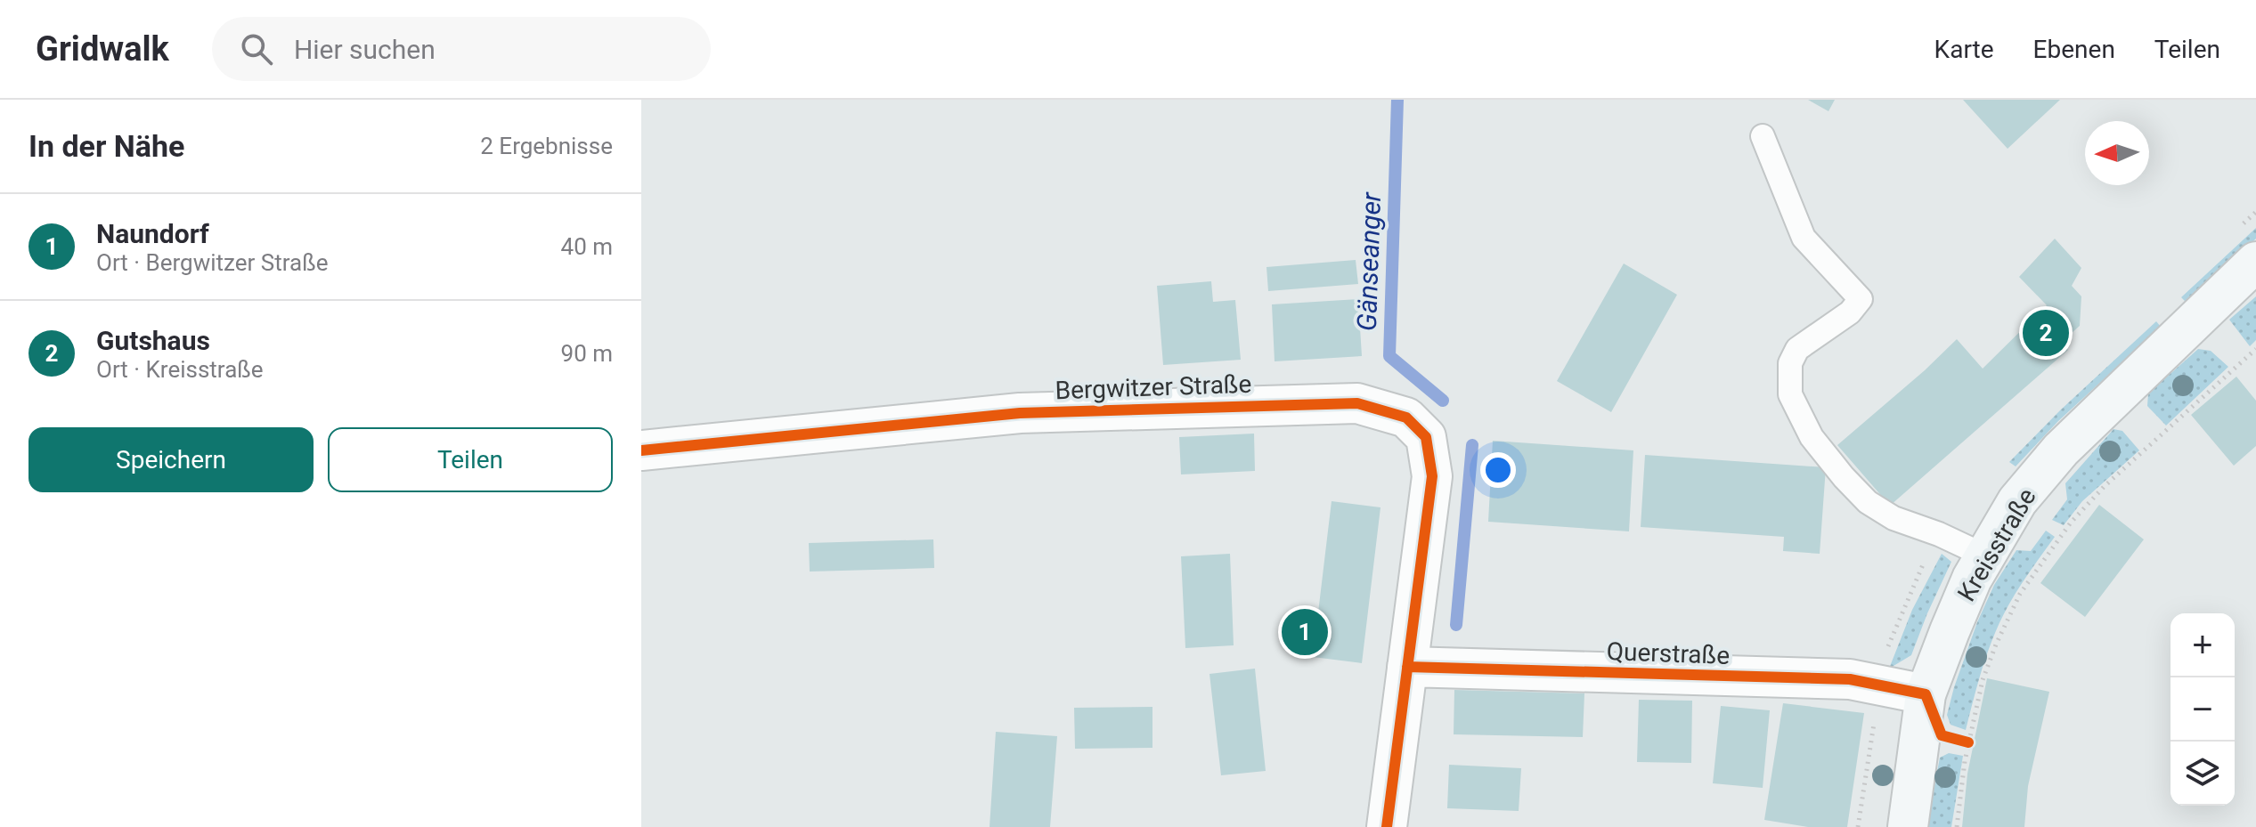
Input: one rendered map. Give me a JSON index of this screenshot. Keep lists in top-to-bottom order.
{
  "streets": {
    "main road": ["Kreisstraße"],
    "street": ["Bergwitzer Straße", "Querstraße"]
  },
  "crossings": [
    ["Bergwitzer Straße", "Querstraße"],
    ["Kreisstraße", "Querstraße"]
  ],
  "water": ["Gänseanger"],
  "north": "left",
  "page": {
    "header": "Gridwalk",
    "search": "Hier suchen",
    "nav": ["Karte", "Ebenen", "Teilen"],
    "heading": ["In der Nähe", "2 Ergebnisse"],
    "list": [
      {
        "mark": "1",
        "name": "Naundorf",
        "note": "Ort · Bergwitzer Straße",
        "value": "40 m"
      },
      {
        "mark": "2",
        "name": "Gutshaus",
        "note": "Ort · Kreisstraße",
        "value": "90 m"
      }
    ],
    "pins": ["2", "1"],
    "buttons": ["Speichern", "Teilen"],
    "map_buttons": ["+", "−"]
  }
}
